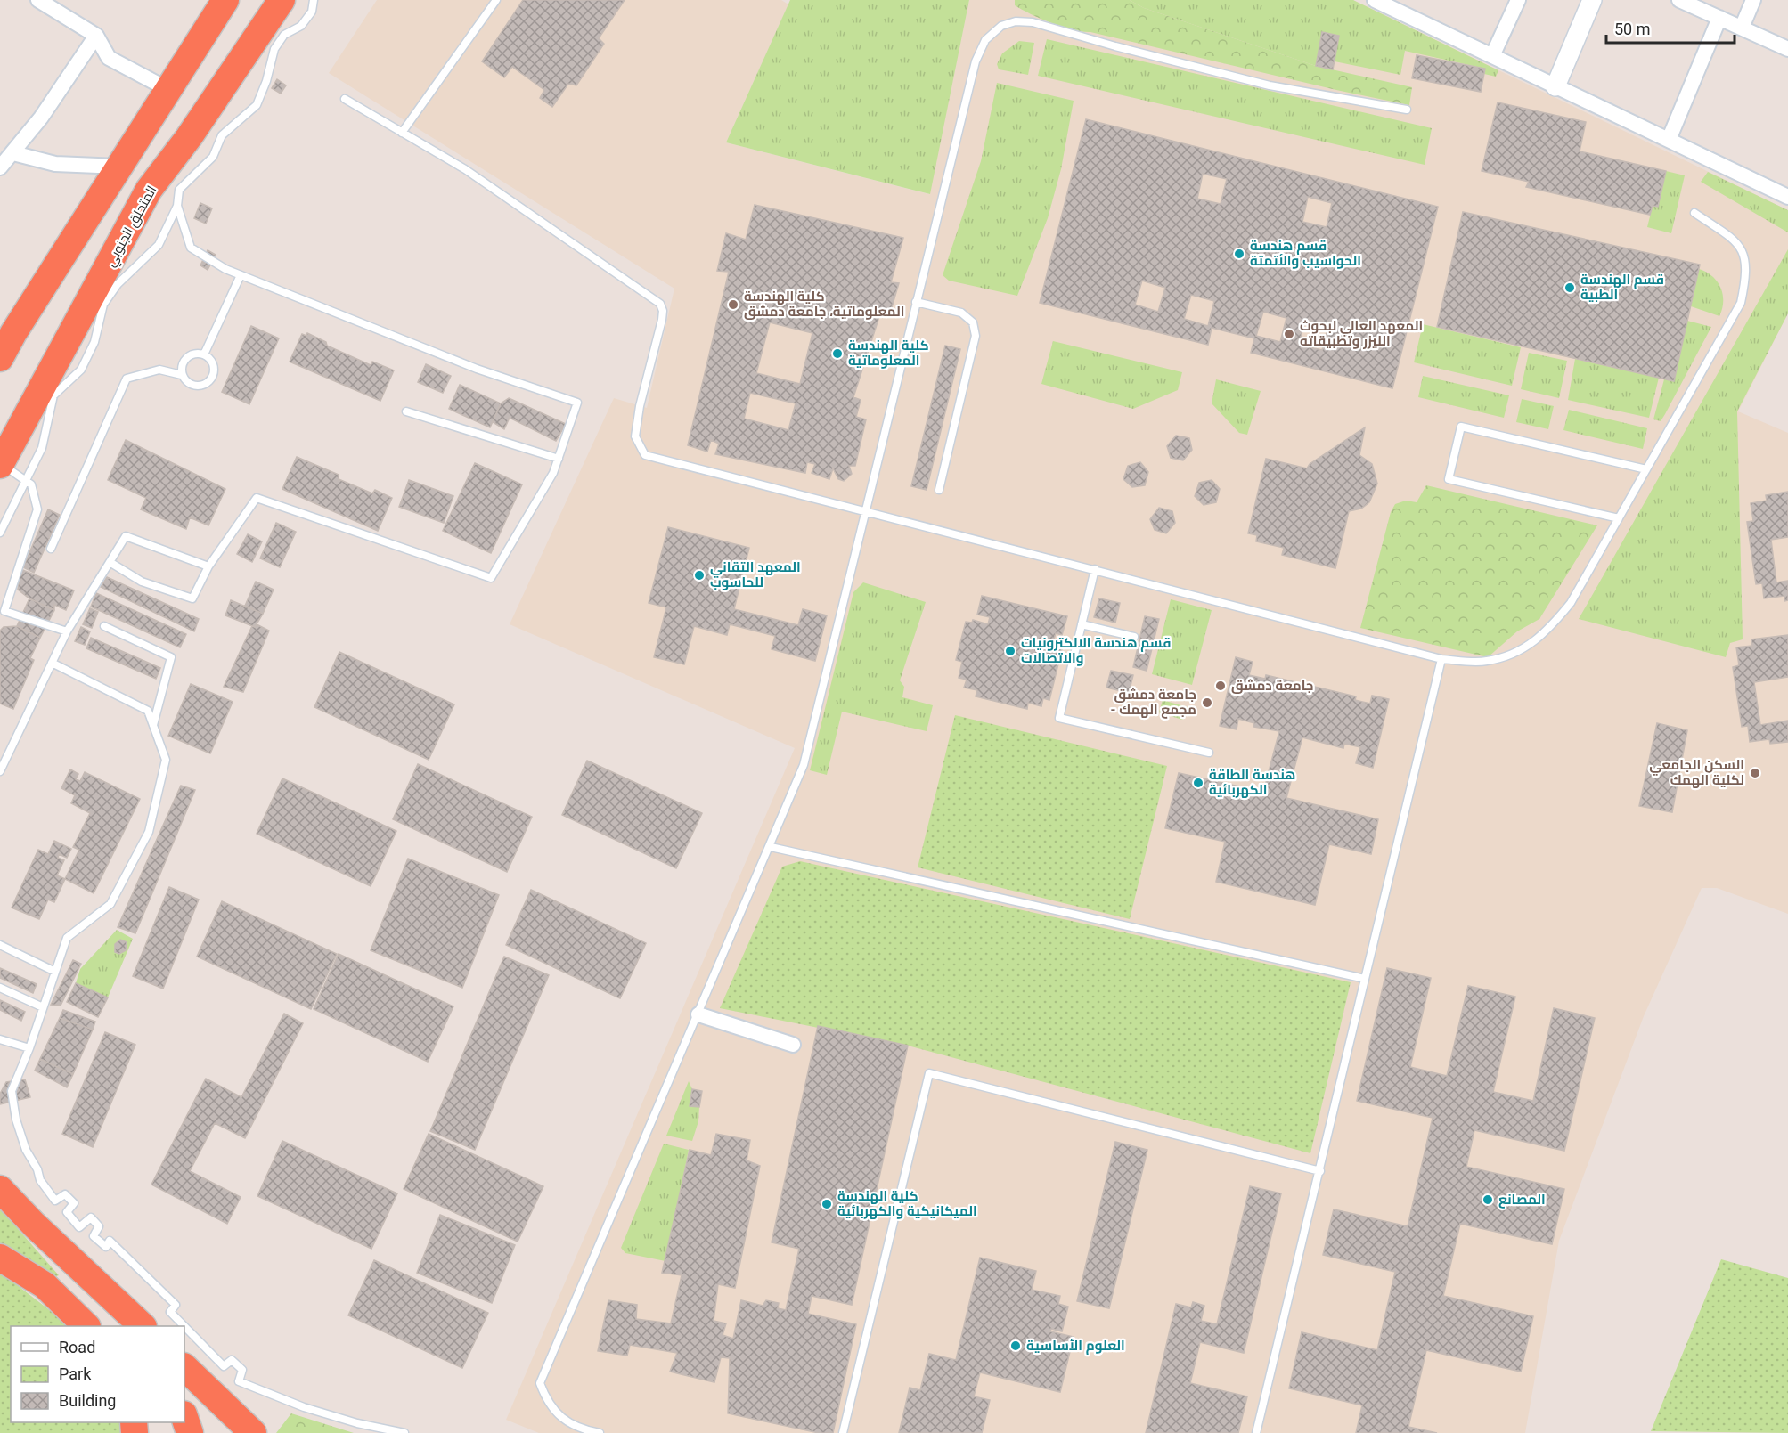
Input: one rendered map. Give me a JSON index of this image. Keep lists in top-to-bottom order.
{
  "streets": {
    "highway": ["المتحلق الجنوبي"]
  },
  "places": [
    "قسم هندسة الحواسيب والأتمتة",
    "قسم الهندسة الطبية",
    "كلية الهندسة المعلوماتية، جامعة دمشق",
    "المعهد العالي لبحوث الليزر وتطبيقاته",
    "كلية الهندسة المعلوماتية",
    "المعهد التقاني للحاسوب",
    "قسم هندسة الالكترونيات والاتصالات",
    "جامعة دمشق",
    "جامعة دمشق - مجمع الهمك",
    "السكن الجامعي لكلية الهمك",
    "هندسة الطاقة الكهربائية",
    "المصانع",
    "كلية الهندسة الميكانيكية والكهربائية",
    "العلوم الأساسية"
  ],
  "legend": ["Road", "Park", "Building"],
  "scale_bar": "50 m"
}
